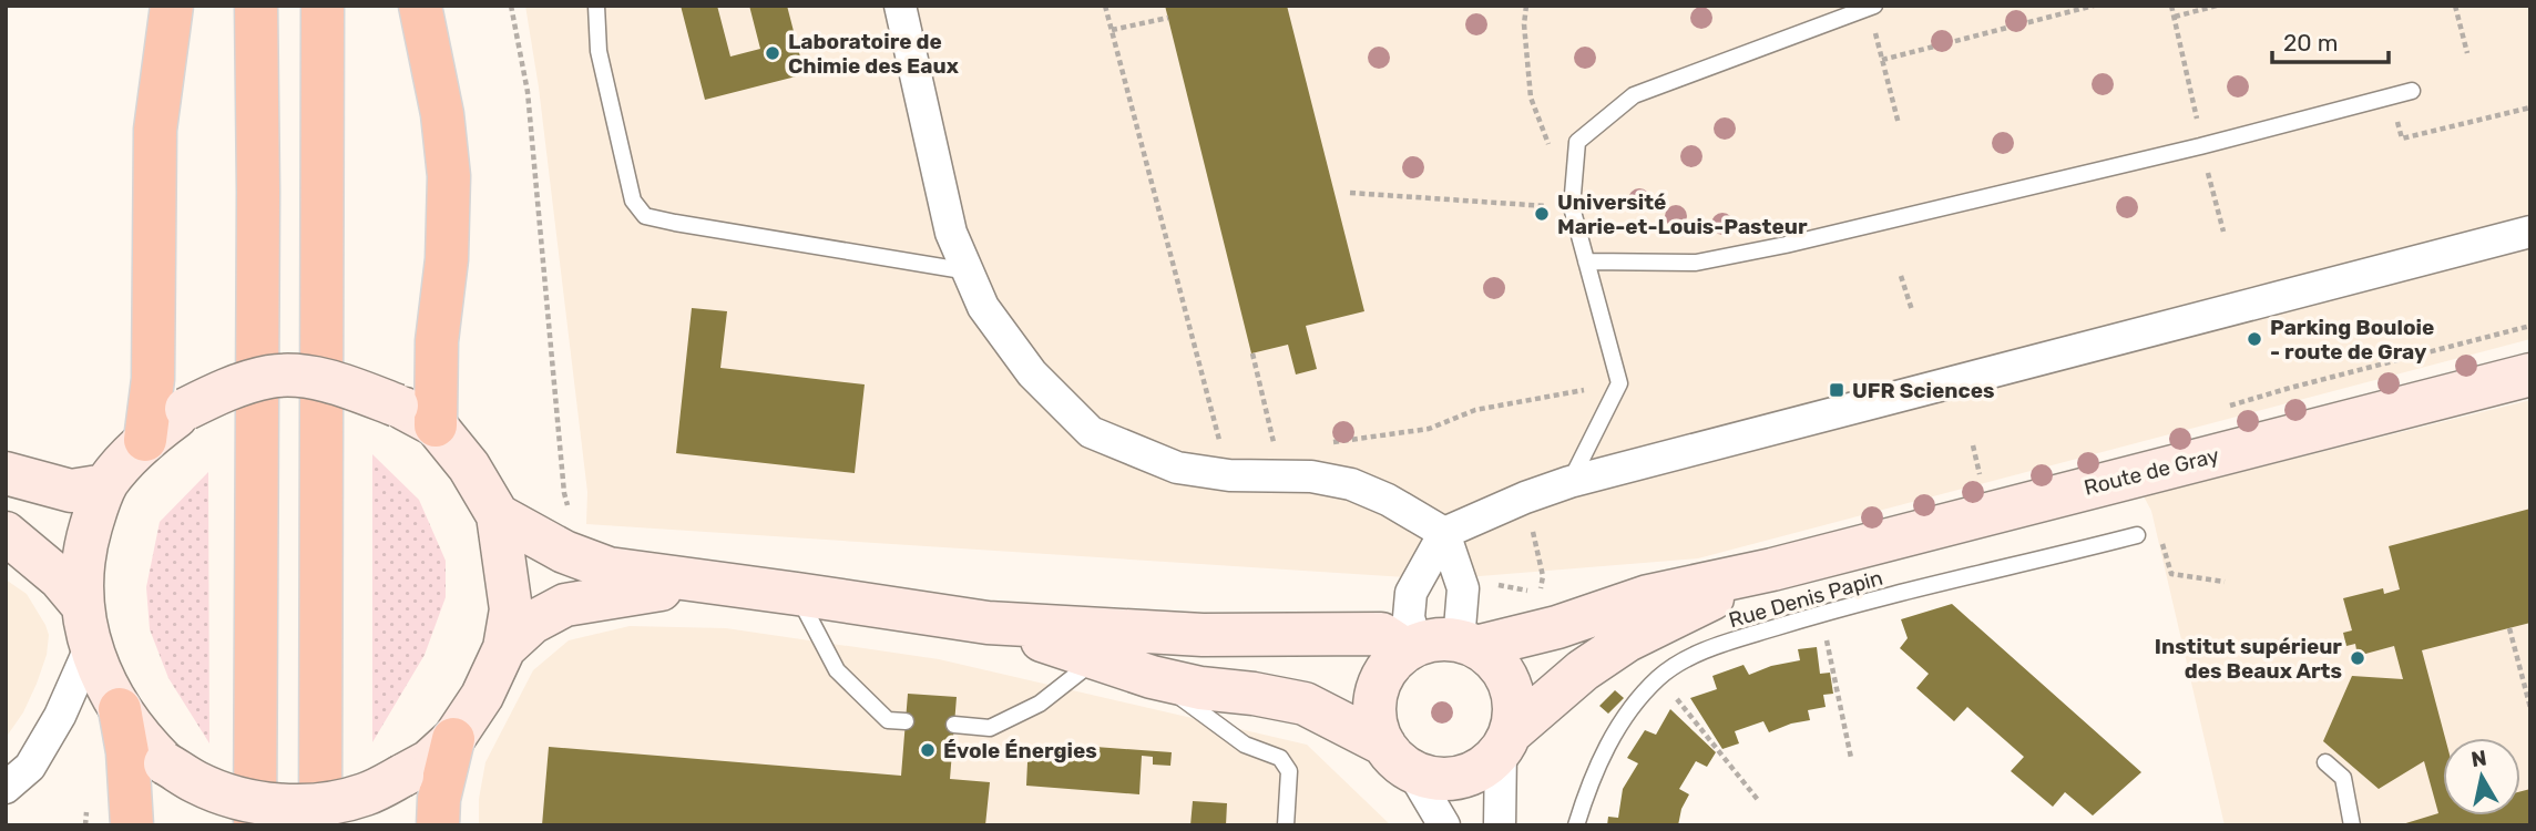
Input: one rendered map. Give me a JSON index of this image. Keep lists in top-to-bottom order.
{
  "streets": {
    "main road": ["Route de Gray"],
    "lane": ["Rue Denis Papin"]
  },
  "places": {
    "other": [
      "Laboratoire de Chimie des Eaux",
      "Université Marie-et-Louis-Pasteur",
      "Parking Bouloie - route de Gray",
      "Institut supérieur des Beaux Arts",
      "Évole Énergies"
    ],
    "transit": ["UFR Sciences"]
  },
  "scale_bar": "20 m",
  "north": "top"
}
